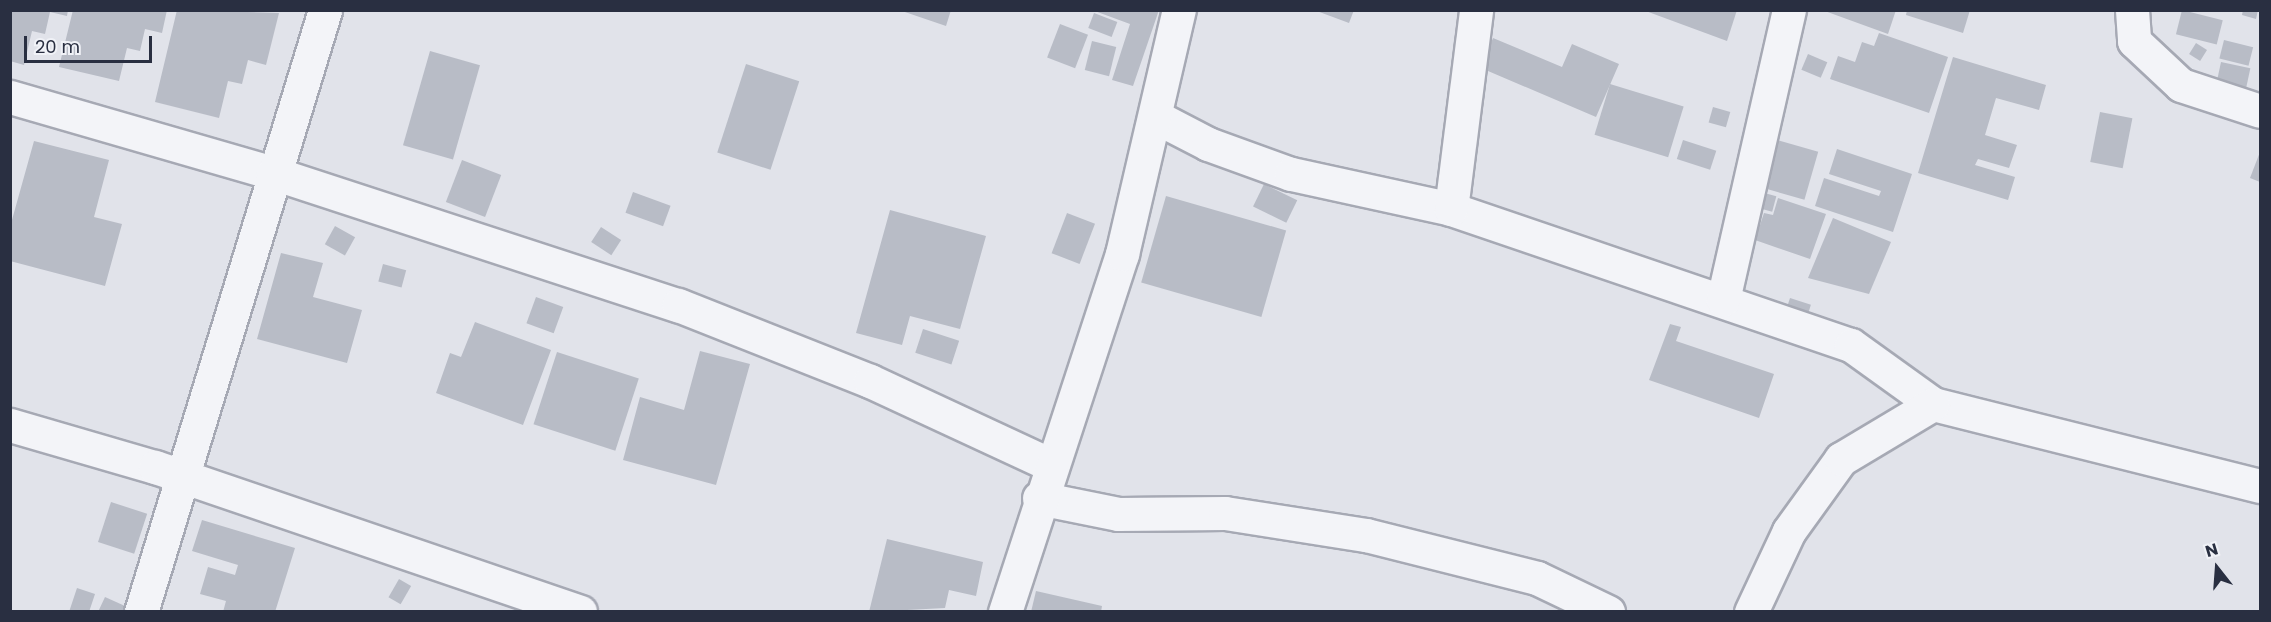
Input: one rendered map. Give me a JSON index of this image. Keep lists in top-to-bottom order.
{
  "scale_bar": "20 m",
  "north": "top"
}
